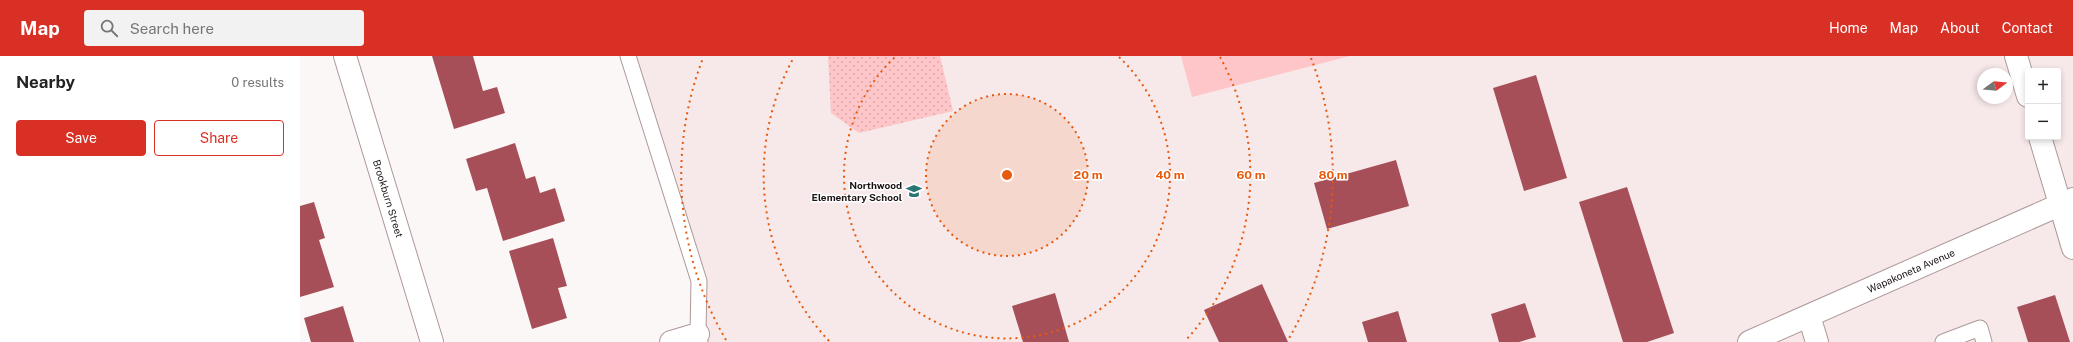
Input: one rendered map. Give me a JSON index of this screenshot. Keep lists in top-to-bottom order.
{
  "streets": {
    "main road": ["Brookburn Street", "Wapakoneta Avenue"]
  },
  "places": {
    "school or university": ["Northwood Elementary School"]
  },
  "north": "right",
  "page": {
    "header": "Map",
    "search": "Search here",
    "nav": [
      "Home",
      "Map",
      "About",
      "Contact"
    ],
    "heading": ["Nearby", "0 results"],
    "map_buttons": ["+", "−"],
    "buttons": ["Save", "Share"]
  },
  "rings": [
    "20 m",
    "40 m",
    "60 m",
    "80 m"
  ]
}
